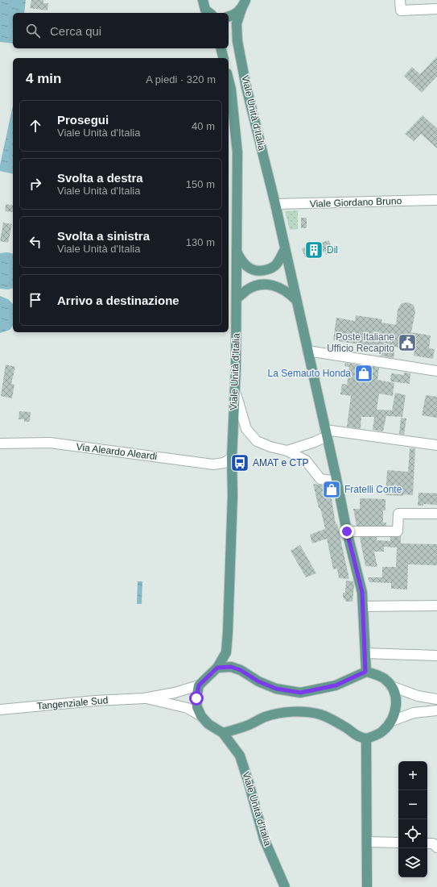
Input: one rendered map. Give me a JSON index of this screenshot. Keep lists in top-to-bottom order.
{
  "streets": {
    "main road": ["Viale Unità d'Italia"],
    "street": ["Viale Giordano Bruno", "Via Aleardo Aleardi", "Tangenziale Sud"]
  },
  "crossings": [
    ["Viale Unità d'Italia", "Viale Giordano Bruno"],
    ["Viale Unità d'Italia", "Via Aleardo Aleardi"],
    ["Viale Unità d'Italia", "Tangenziale Sud"]
  ],
  "places": {
    "building": ["Dil"],
    "public building": ["Poste Italiane Ufficio Recapito"],
    "shop": ["La Semauto Honda", "Fratelli Conte"],
    "bus stop": ["AMAT e CTP"]
  },
  "page": {
    "search": "Cerca qui",
    "heading": ["4 min", "A piedi · 320 m"],
    "list": [
      ["Prosegui", "Viale Unità d'Italia", "40 m"],
      ["Svolta a destra", "Viale Unità d'Italia", "150 m"],
      ["Svolta a sinistra", "Viale Unità d'Italia", "130 m"],
      "Arrivo a destinazione"
    ],
    "map_buttons": ["+", "−"]
  }
}
